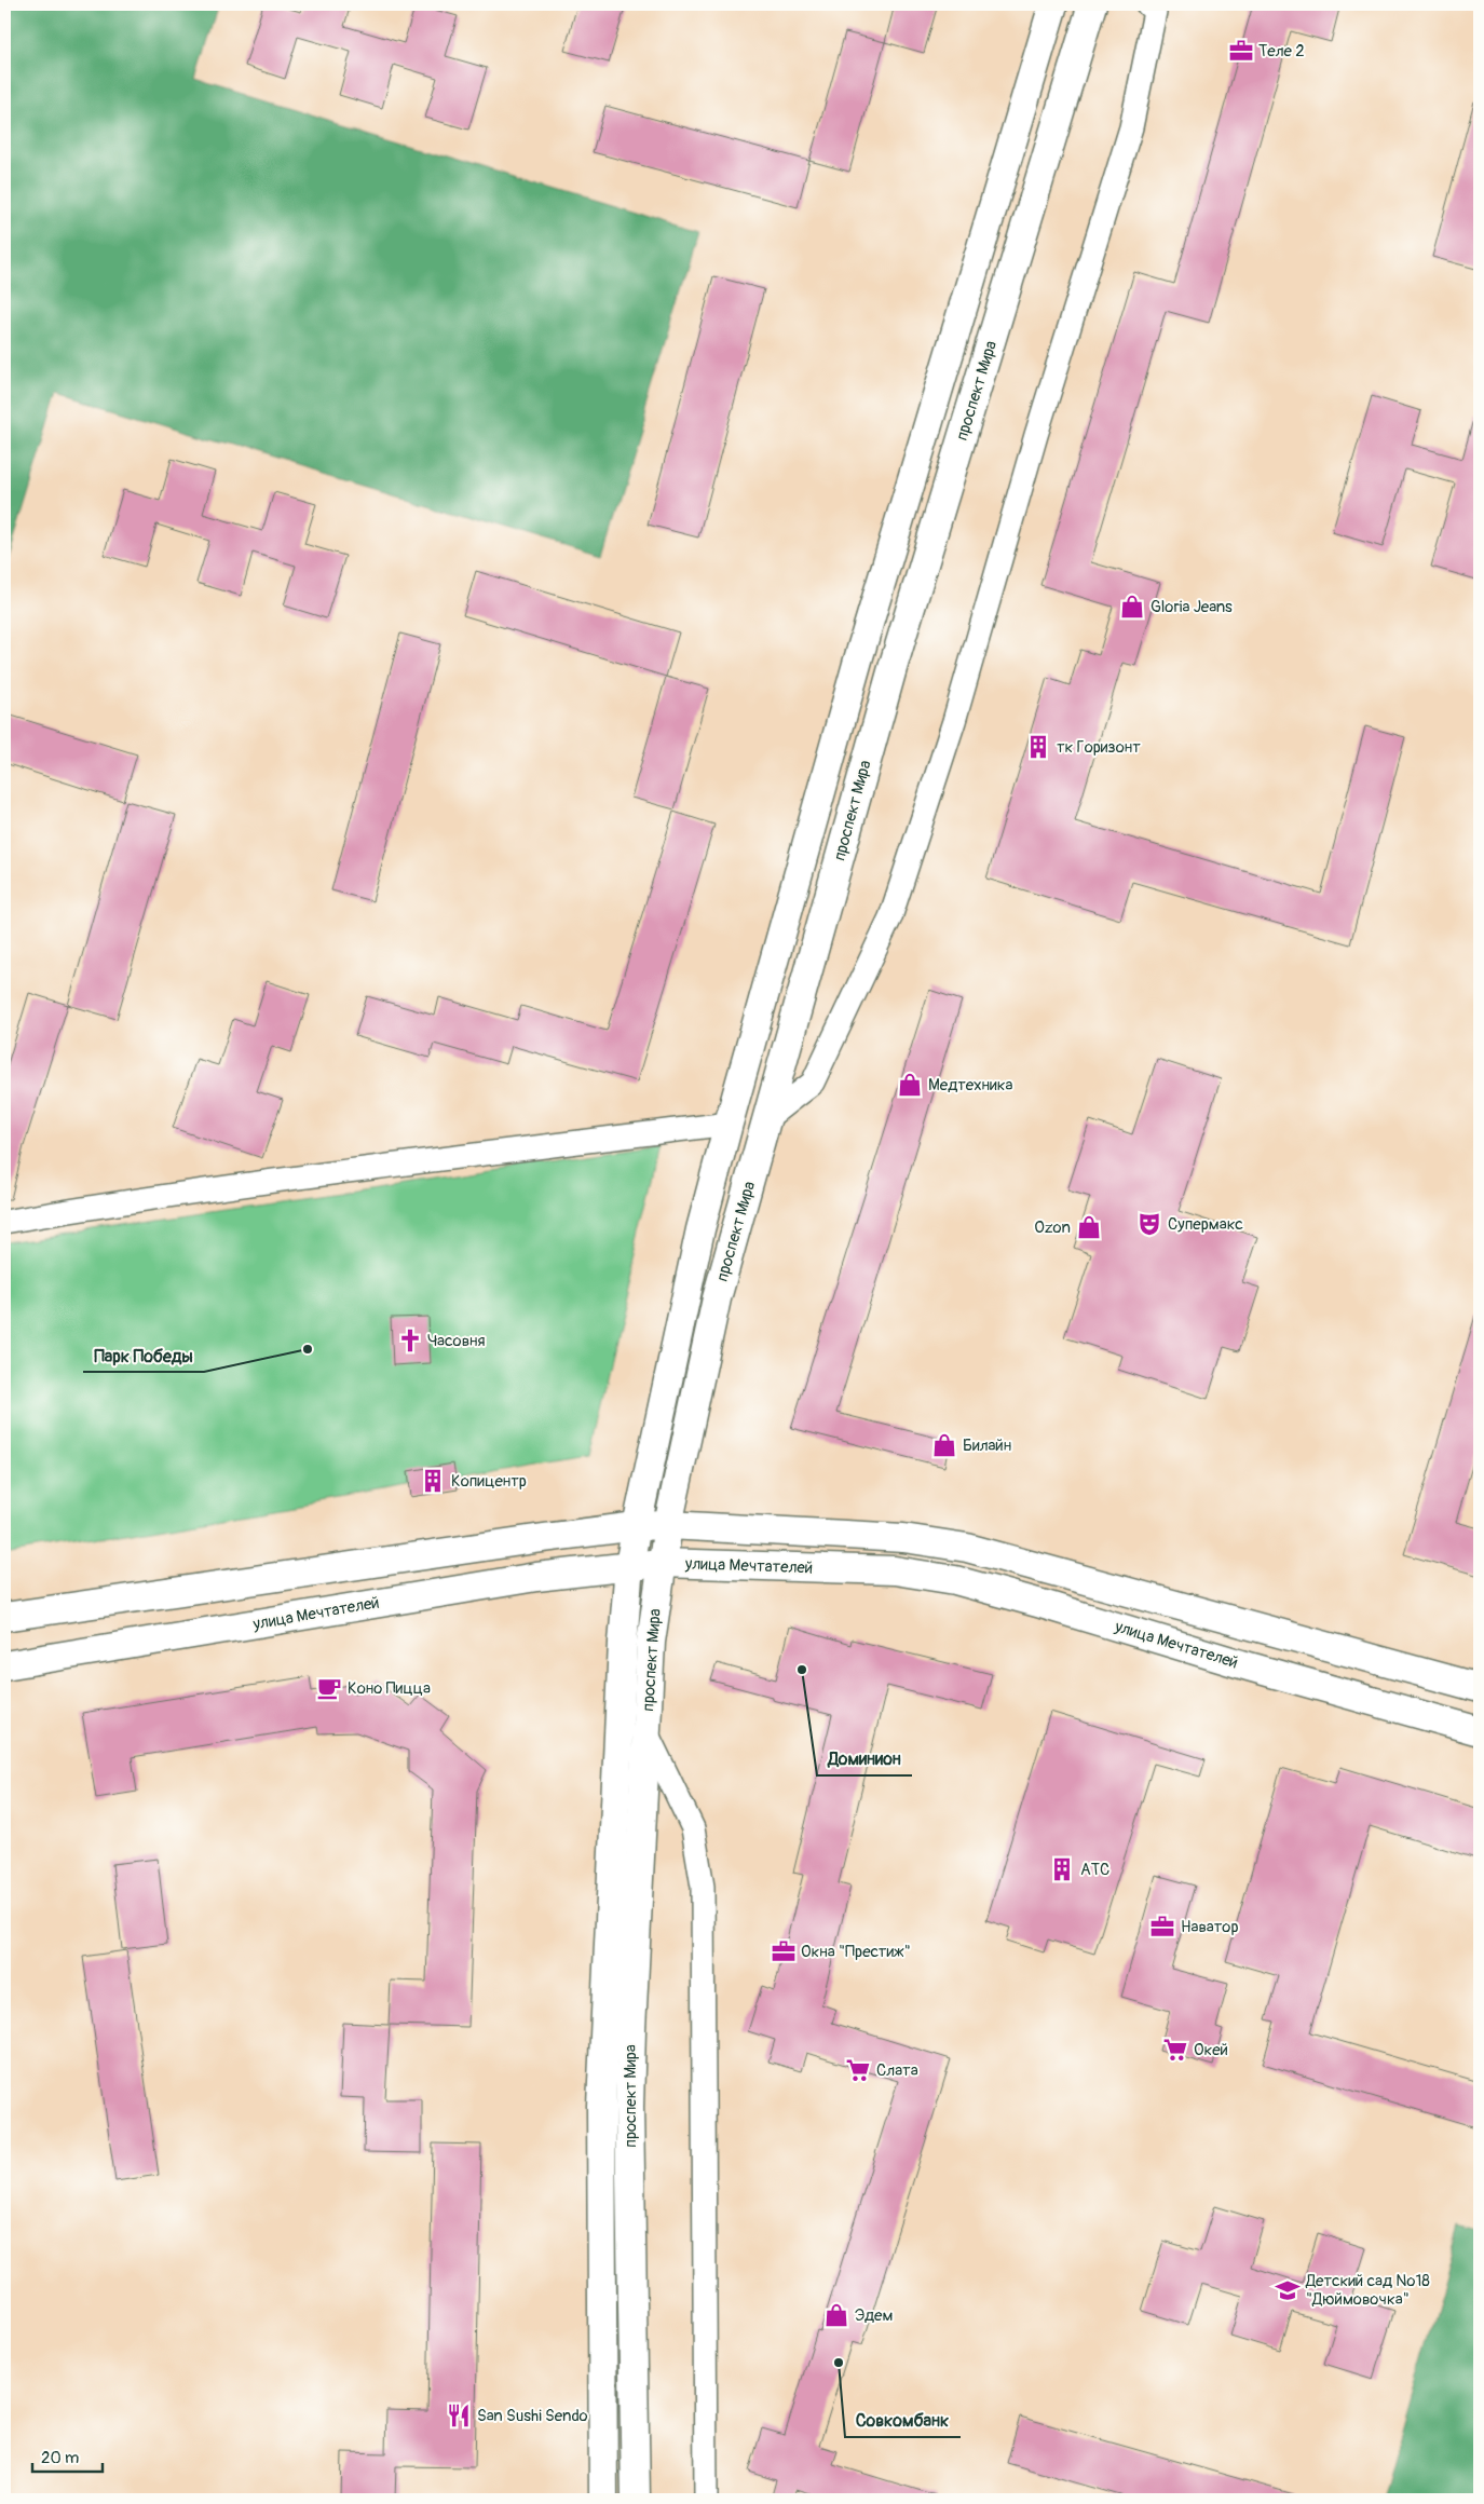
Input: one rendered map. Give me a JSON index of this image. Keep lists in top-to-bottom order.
{
  "streets": {
    "street": ["проспект Мира", "улица Мечтателей"]
  },
  "crossings": [
    ["проспект Мира", "улица Мечтателей"]
  ],
  "places": {
    "office": ["Теле 2", "Наватор", "Окна \"Престиж\""],
    "shop": [
      "Gloria Jeans",
      "Медтехника",
      "Ozon",
      "Билайн",
      "Эдем"
    ],
    "building": ["тк Горизонт", "Копицентр", "АТС"],
    "theatre": ["Супермакс"],
    "church": ["Часовня"],
    "other": ["Парк Победы", "Доминион", "Совкомбанк"],
    "cafe": ["Коно Пицца"],
    "supermarket": ["Окей", "Слата"],
    "school or university": ["Детский сад №18 \"Дюймовочка\""],
    "restaurant": ["San Sushi Sendo"]
  },
  "scale_bar": "20 m"
}
